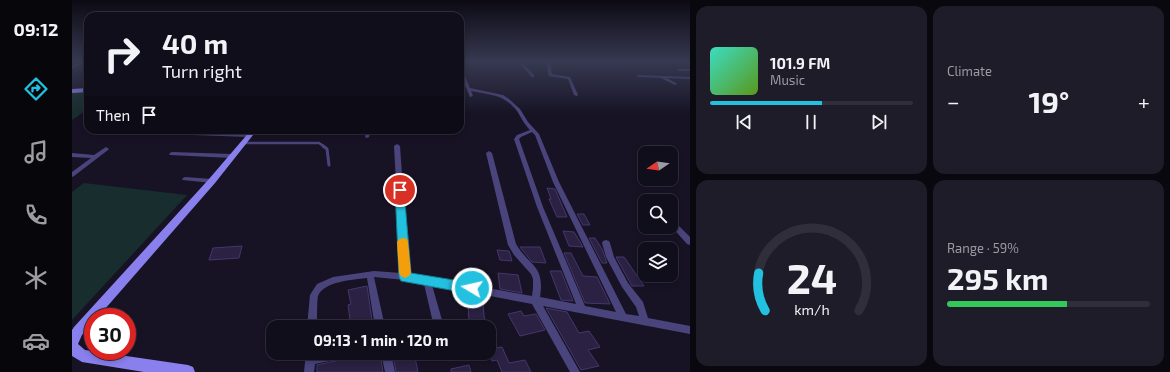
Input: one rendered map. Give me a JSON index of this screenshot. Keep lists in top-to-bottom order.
{
  "north": "left",
  "page": {
    "tabs": "09:12",
    "tile": [
      "Climate",
      ["Range · 59%", "295 km"]
    ],
    "turn": ["40 m", "Turn right"],
    "song": ["101.9 FM", "Music"],
    "heat": ["−", "19°", "+"],
    "then": "Then",
    "limit": "30",
    "trip": "09:13 · 1 min · 120 m",
    "gauge": ["24", "km/h"]
  }
}
